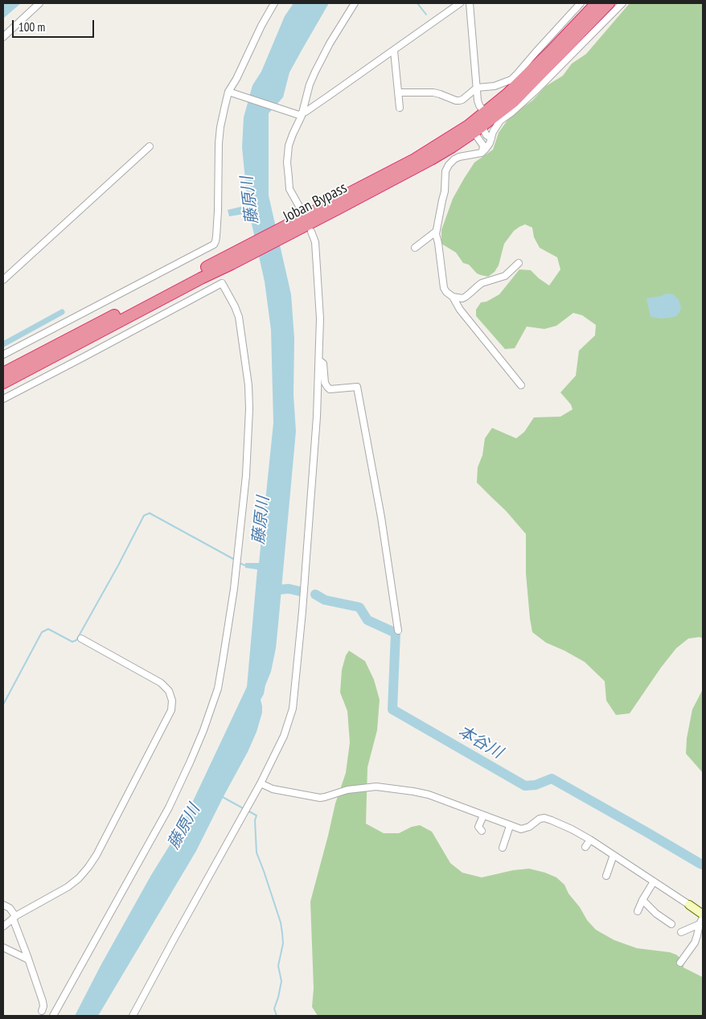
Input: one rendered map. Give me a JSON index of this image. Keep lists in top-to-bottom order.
{
  "streets": {
    "highway": ["Joban Bypass"]
  },
  "water": ["藤原川", "本谷川"],
  "scale_bar": "100 m"
}
